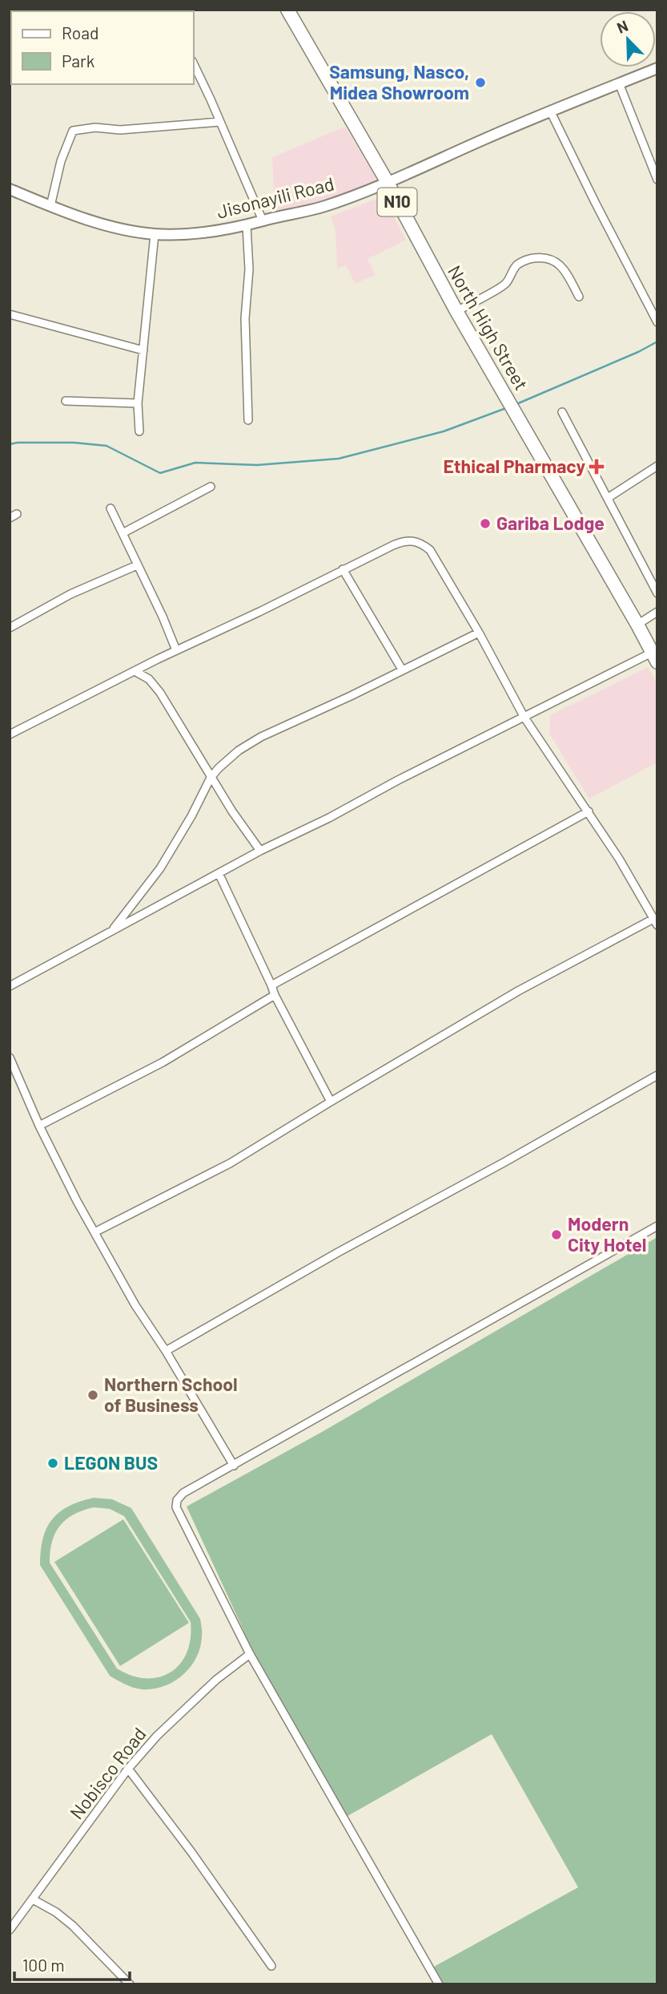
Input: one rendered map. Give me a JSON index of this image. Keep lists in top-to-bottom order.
{
  "streets": {
    "highway": ["N10", "North High Street"],
    "street": ["Jisonayili Road", "Nobisco Road"]
  },
  "crossings": [
    ["Jisonayili Road", "North High Street"]
  ],
  "places": {
    "other": [
      "Samsung, Nasco, Midea Showroom",
      "Gariba Lodge",
      "Modern City Hotel",
      "Northern School of Business",
      "LEGON BUS"
    ],
    "health": ["Ethical Pharmacy"]
  },
  "legend": ["Road", "Park"],
  "scale_bar": "100 m",
  "north": "top left"
}
